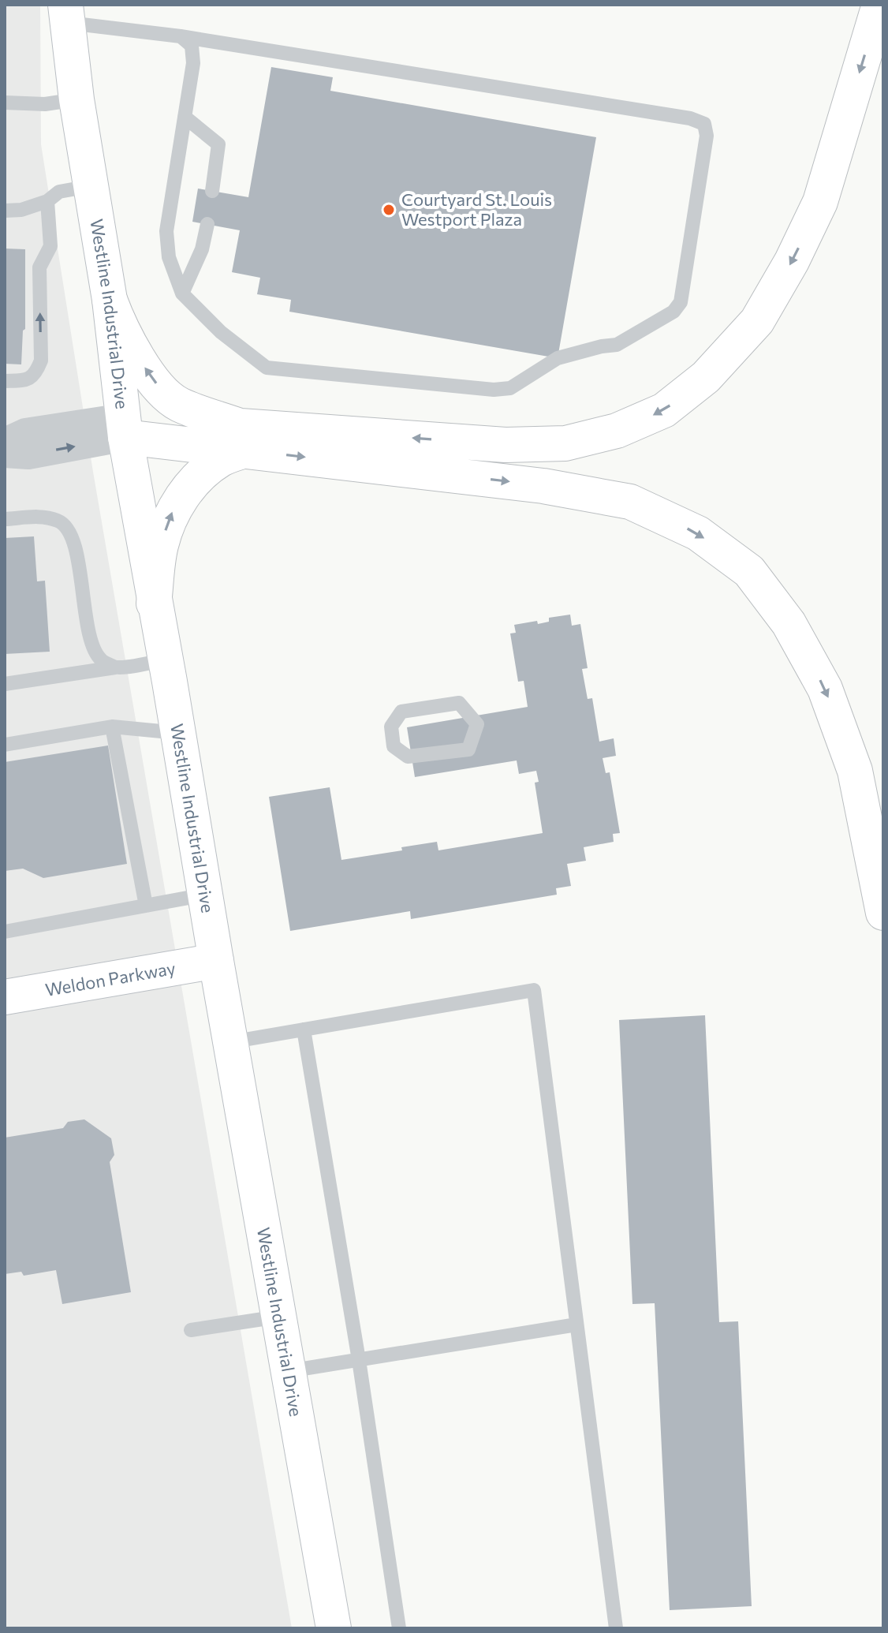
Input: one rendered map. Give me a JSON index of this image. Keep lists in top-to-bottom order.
{
  "streets": {
    "main road": ["Westline Industrial Drive", "Weldon Parkway"]
  },
  "crossings": [
    ["Westline Industrial Drive", "Weldon Parkway"]
  ],
  "places": ["Courtyard St. Louis Westport Plaza"]
}
